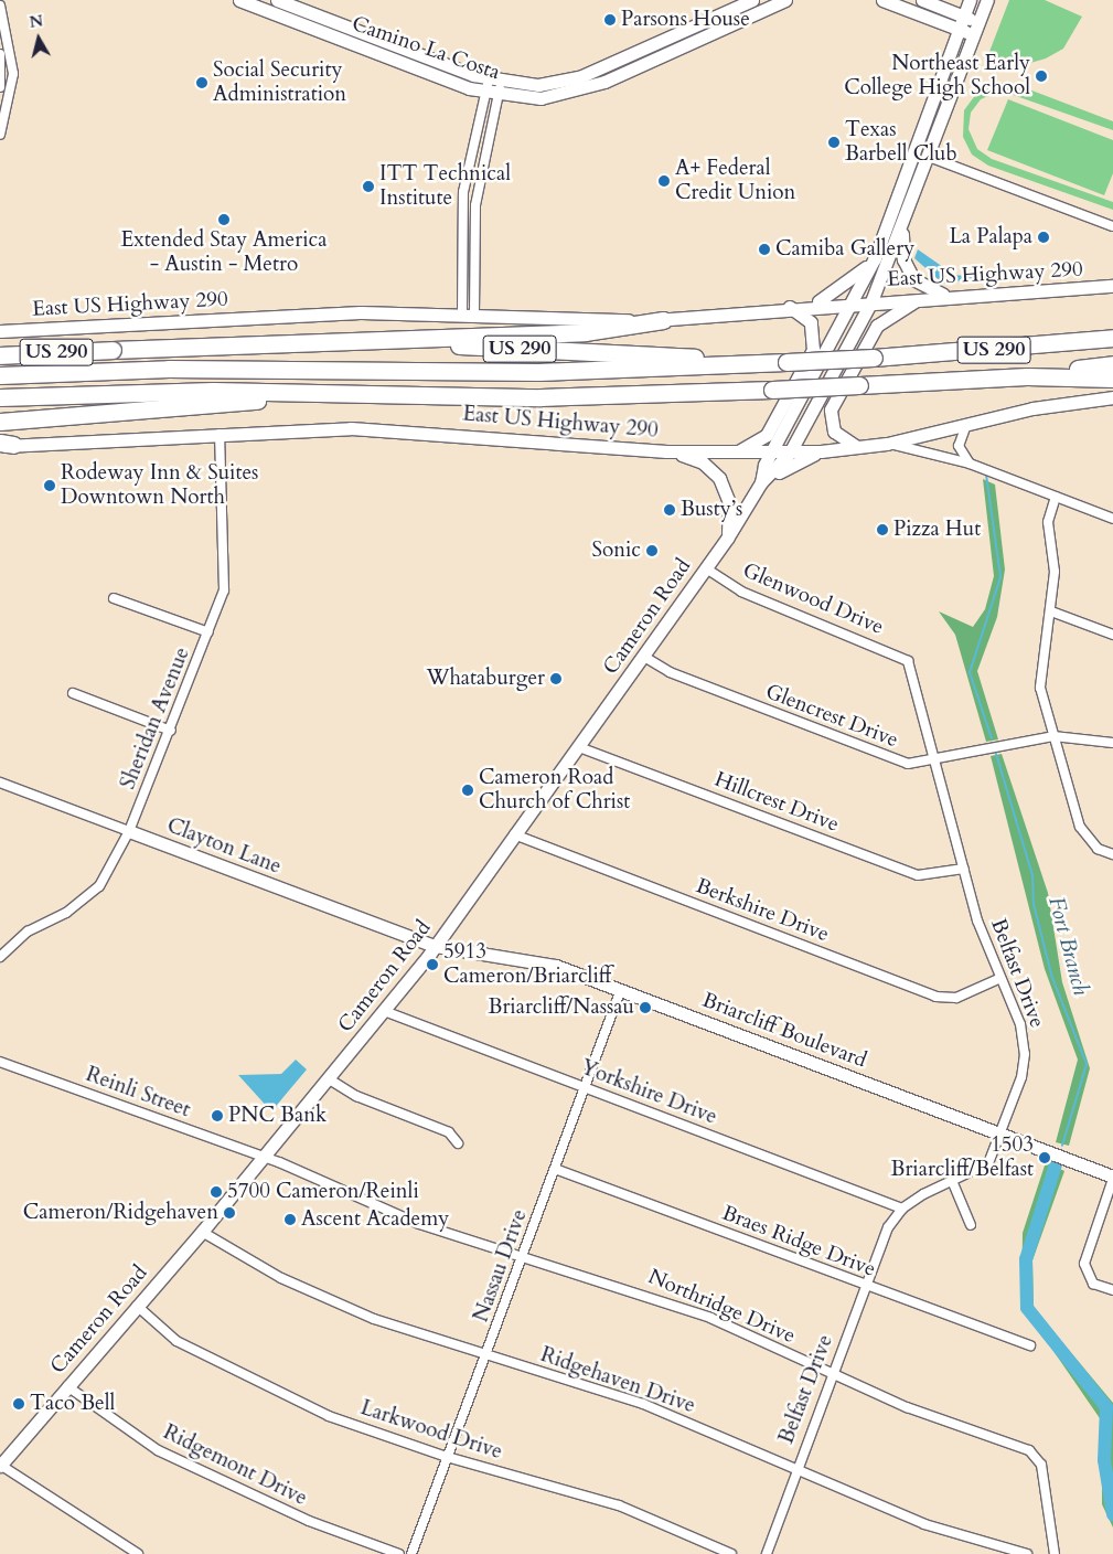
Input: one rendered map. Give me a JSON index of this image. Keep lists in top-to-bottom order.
{
  "streets": {
    "highway": ["US 290"],
    "main road": [
      "Camino La Costa",
      "East US Highway 290",
      "Cameron Road",
      "Clayton Lane",
      "Briarcliff Boulevard"
    ],
    "street": [
      "Glenwood Drive",
      "Glencrest Drive",
      "Sheridan Avenue",
      "Hillcrest Drive",
      "Berkshire Drive",
      "Belfast Drive",
      "Reinli Street",
      "Yorkshire Drive",
      "Braes Ridge Drive",
      "Nassau Drive",
      "Northridge Drive",
      "Ridgehaven Drive",
      "Larkwood Drive",
      "Ridgemont Drive"
    ]
  },
  "crossings": [
    ["East US Highway 290", "Cameron Road"],
    ["East US Highway 290", "Sheridan Avenue"],
    ["Glenwood Drive", "Cameron Road"],
    ["Glenwood Drive", "Belfast Drive"],
    ["Cameron Road", "Glencrest Drive"],
    ["Cameron Road", "Hillcrest Drive"],
    ["Cameron Road", "Clayton Lane"],
    ["Cameron Road", "Berkshire Drive"],
    ["Cameron Road", "Briarcliff Boulevard"],
    ["Cameron Road", "Reinli Street"],
    ["Cameron Road", "Yorkshire Drive"],
    ["Cameron Road", "Northridge Drive"],
    ["Cameron Road", "Ridgehaven Drive"],
    ["Cameron Road", "Larkwood Drive"],
    ["Cameron Road", "Ridgemont Drive"],
    ["Glencrest Drive", "Belfast Drive"],
    ["Sheridan Avenue", "Clayton Lane"],
    ["Hillcrest Drive", "Belfast Drive"],
    ["Clayton Lane", "Briarcliff Boulevard"],
    ["Berkshire Drive", "Belfast Drive"],
    ["Belfast Drive", "Briarcliff Boulevard"],
    ["Belfast Drive", "Yorkshire Drive"],
    ["Belfast Drive", "Braes Ridge Drive"],
    ["Belfast Drive", "Northridge Drive"],
    ["Belfast Drive", "Ridgehaven Drive"],
    ["Briarcliff Boulevard", "Nassau Drive"],
    ["Reinli Street", "Northridge Drive"],
    ["Yorkshire Drive", "Nassau Drive"],
    ["Braes Ridge Drive", "Nassau Drive"],
    ["Nassau Drive", "Northridge Drive"],
    ["Nassau Drive", "Ridgehaven Drive"],
    ["Nassau Drive", "Larkwood Drive"]
  ],
  "water": ["Fort Branch"],
  "places": [
    "Parsons House",
    "Northeast Early College High School",
    "Social Security Administration",
    "Texas Barbell Club",
    "A+ Federal Credit Union",
    "ITT Technical Institute",
    "Extended Stay America - Austin - Metro",
    "La Palapa",
    "Camiba Gallery",
    "Rodeway Inn & Suites Downtown North",
    "Busty’s",
    "Pizza Hut",
    "Sonic",
    "Whataburger",
    "Cameron Road Church of Christ",
    "5913 Cameron/Briarcliff",
    "Briarcliff/Nassau",
    "PNC Bank",
    "1503 Briarcliff/Belfast",
    "5700 Cameron/Reinli",
    "Cameron/Ridgehaven",
    "Ascent Academy",
    "Taco Bell"
  ],
  "north": "top"
}
